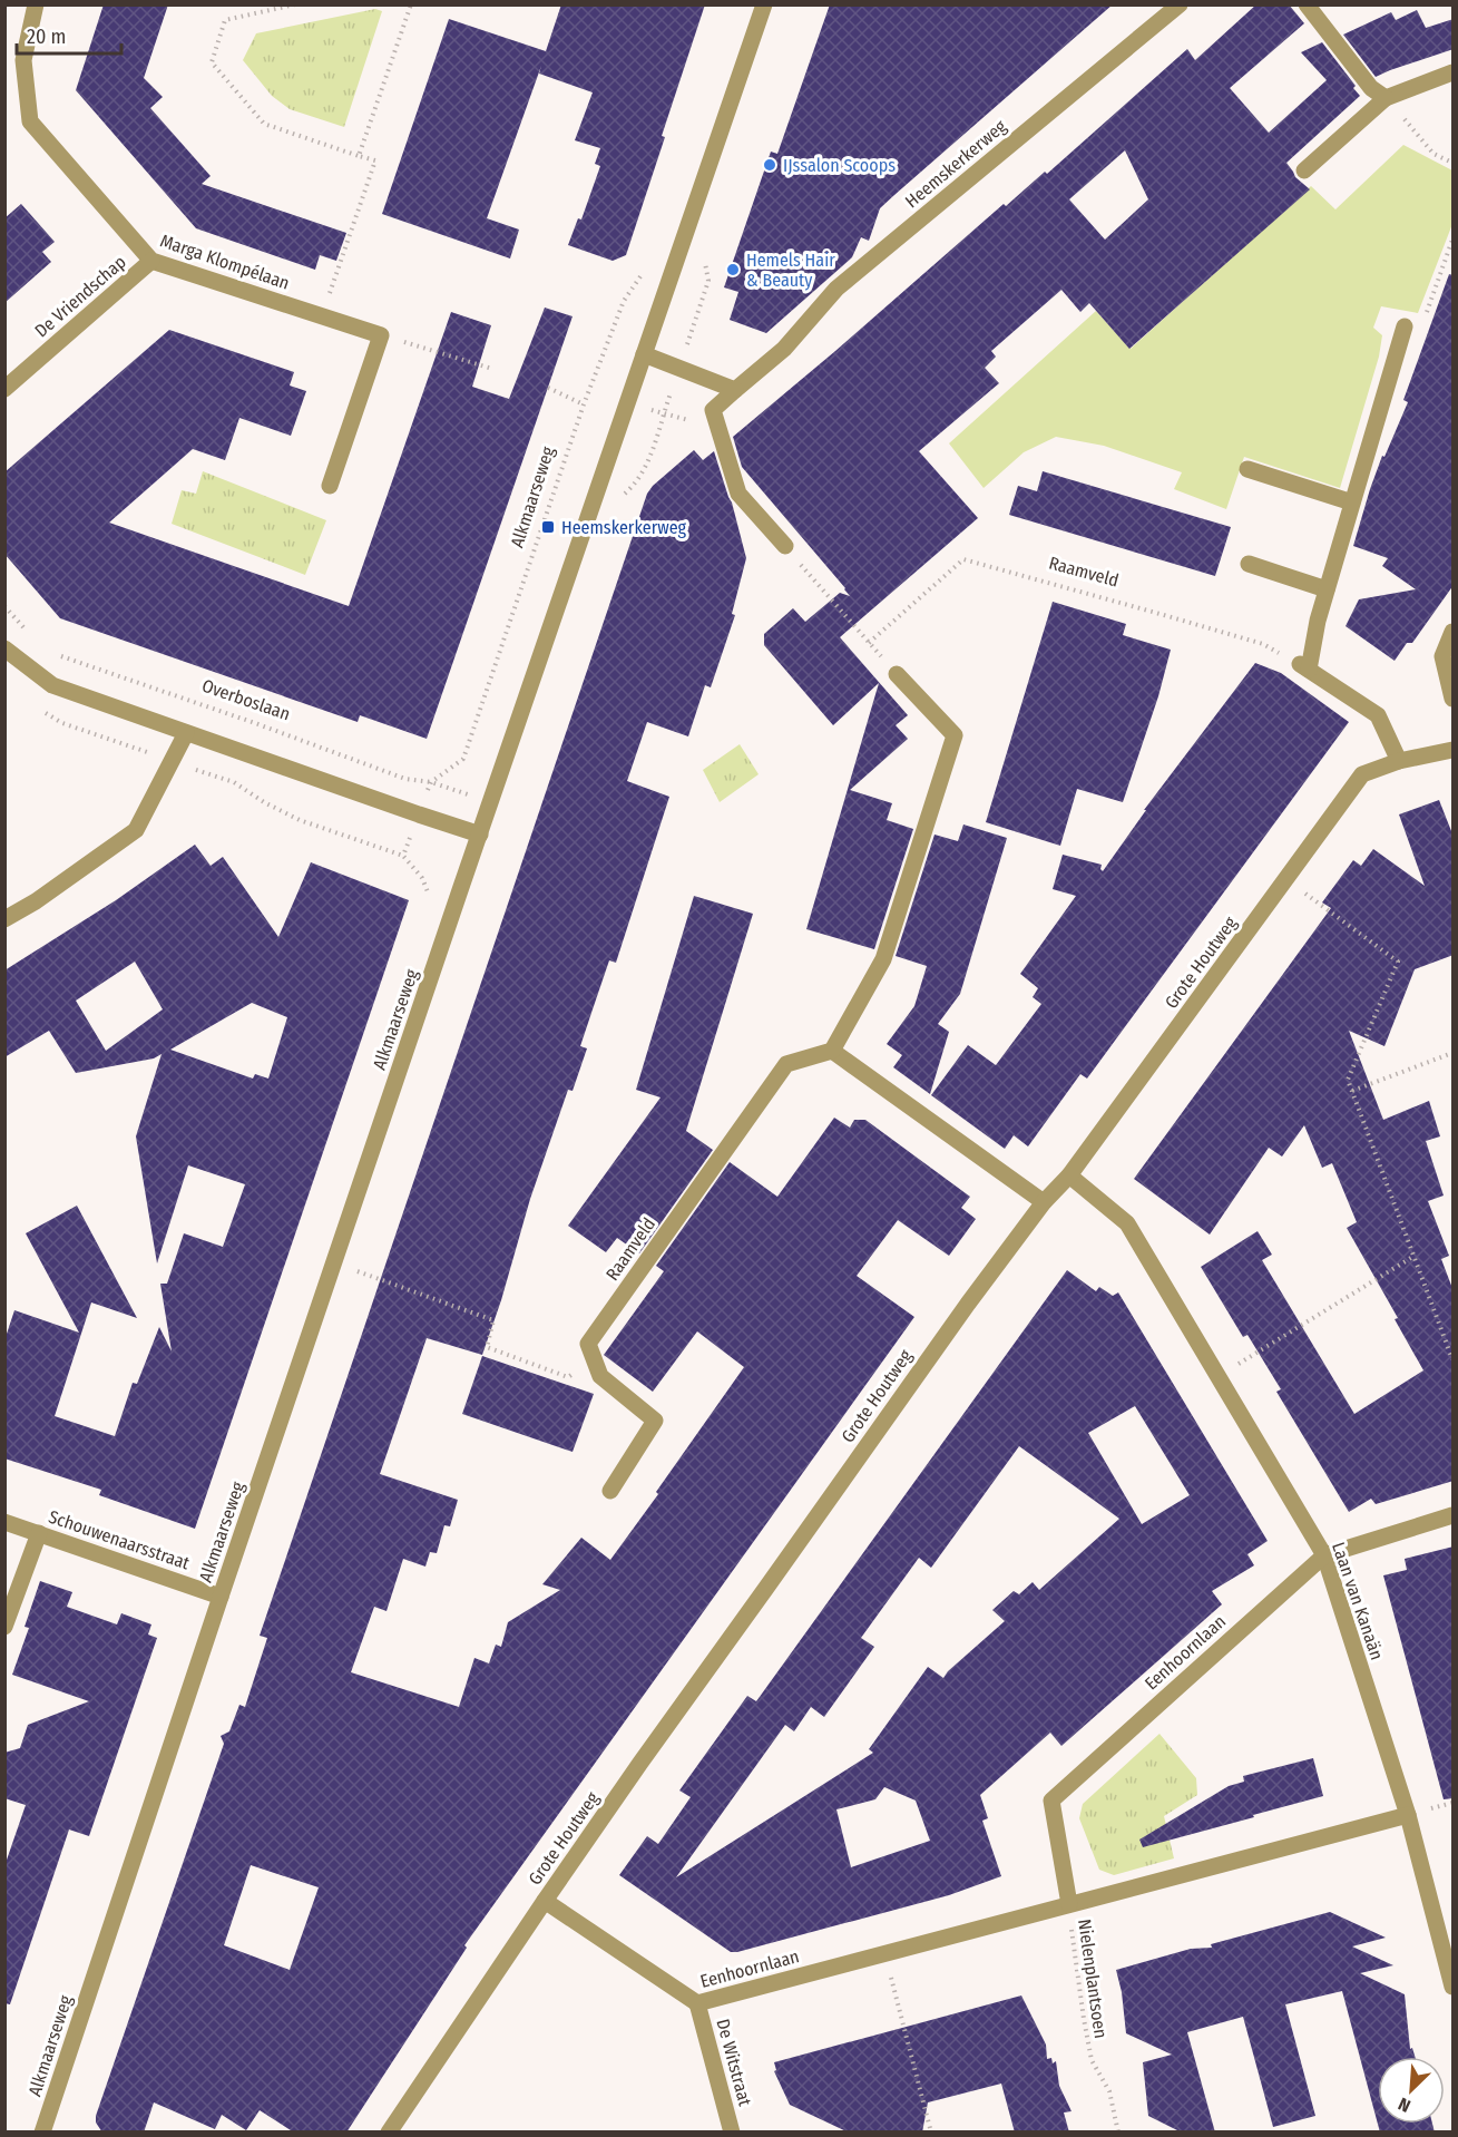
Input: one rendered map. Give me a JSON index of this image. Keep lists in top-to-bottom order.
{
  "streets": {
    "street": [
      "Heemskerkerweg",
      "Marga Klompélaan",
      "De Vriendschap",
      "Alkmaarseweg",
      "Raamveld",
      "Grote Houtweg",
      "Schouwenaarsstraat",
      "Laan van Kanaän",
      "Eenhoornlaan",
      "De Witstraat"
    ],
    "path": ["Overboslaan", "Nielenplantsoen"]
  },
  "crossings": [
    ["Marga Klompélaan", "De Vriendschap"],
    ["Alkmaarseweg", "Overboslaan"],
    ["Alkmaarseweg", "Schouwenaarsstraat"],
    ["Grote Houtweg", "Laan van Kanaän"],
    ["Grote Houtweg", "Eenhoornlaan"],
    ["Laan van Kanaän", "Eenhoornlaan"],
    ["Eenhoornlaan", "Nielenplantsoen"],
    ["Eenhoornlaan", "De Witstraat"]
  ],
  "places": {
    "other": ["IJssalon Scoops", "Hemels Hair & Beauty"],
    "transit": ["Heemskerkerweg"]
  },
  "scale_bar": "20 m",
  "north": "bottom left"
}
